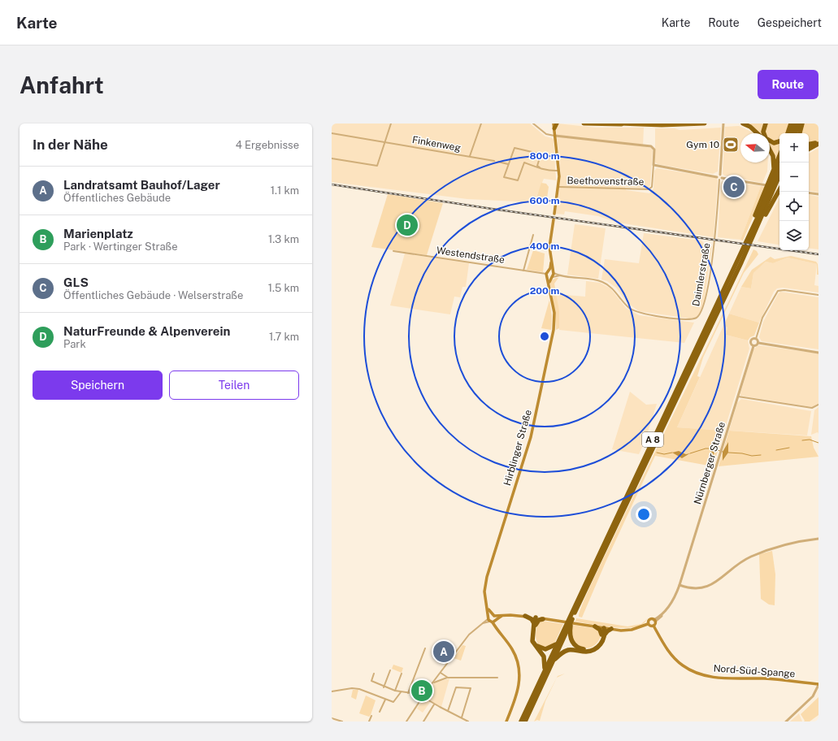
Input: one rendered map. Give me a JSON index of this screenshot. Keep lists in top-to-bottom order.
{
  "streets": {
    "highway": ["A 8"],
    "main road": ["Hirblinger Straße", "Nord-Süd-Spange"],
    "street": [
      "Finkenweg",
      "Beethovenstraße",
      "Westendstraße",
      "Daimlerstraße",
      "Nürnberger Straße"
    ]
  },
  "crossings": [
    ["Westendstraße", "Daimlerstraße"],
    ["Westendstraße", "Hirblinger Straße"],
    ["Daimlerstraße", "Hirblinger Straße"]
  ],
  "places": {
    "sports": ["Gym 10"]
  },
  "north": "left",
  "page": {
    "header": "Karte",
    "nav": ["Karte", "Route", "Gespeichert"],
    "buttons": [
      "Route",
      ["Speichern", "Teilen"]
    ],
    "title": "Anfahrt",
    "heading": ["In der Nähe", "4 Ergebnisse"],
    "map_buttons": ["+", "−"],
    "list": [
      {
        "mark": "A",
        "name": "Landratsamt Bauhof/Lager",
        "note": "Öffentliches Gebäude",
        "value": "1.1 km"
      },
      {
        "mark": "B",
        "name": "Marienplatz",
        "note": "Park · Wertinger Straße",
        "value": "1.3 km"
      },
      {
        "mark": "C",
        "name": "GLS",
        "note": "Öffentliches Gebäude · Welserstraße",
        "value": "1.5 km"
      },
      {
        "mark": "D",
        "name": "NaturFreunde & Alpenverein",
        "note": "Park",
        "value": "1.7 km"
      }
    ],
    "pins": [
      "C",
      "D",
      "A",
      "B"
    ]
  },
  "rings": [
    "800 m",
    "600 m",
    "400 m",
    "200 m"
  ]
}
